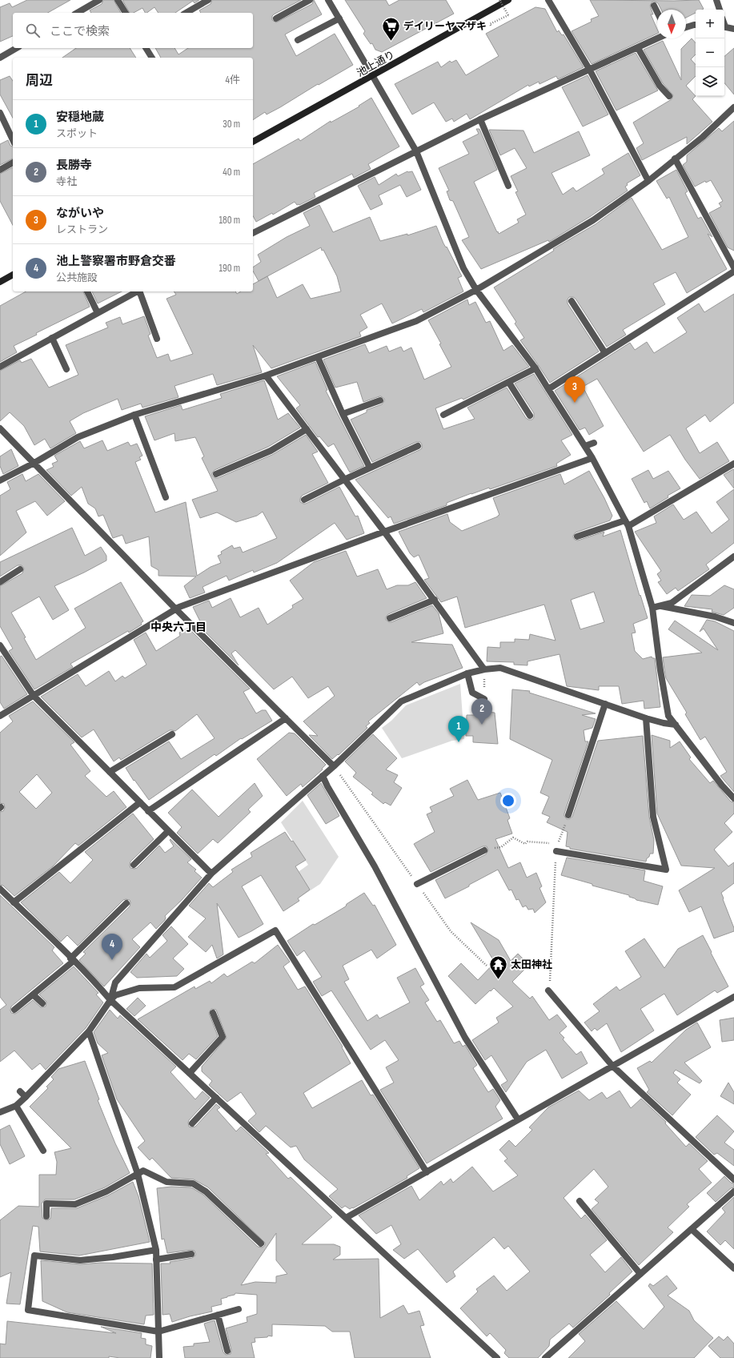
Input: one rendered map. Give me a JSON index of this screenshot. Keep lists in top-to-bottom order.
{
  "streets": {
    "main road": ["池上通り"]
  },
  "districts": ["中央六丁目"],
  "places": {
    "supermarket": ["デイリーヤマザキ"],
    "temple": ["太田神社"]
  },
  "north": "bottom",
  "page": {
    "map_buttons": ["+", "−"],
    "search": "ここで検索",
    "heading": ["周辺", "4件"],
    "list": [
      {
        "mark": "1",
        "name": "安穏地蔵",
        "note": "スポット",
        "value": "30 m"
      },
      {
        "mark": "2",
        "name": "長勝寺",
        "note": "寺社",
        "value": "40 m"
      },
      {
        "mark": "3",
        "name": "ながいや",
        "note": "レストラン",
        "value": "180 m"
      },
      {
        "mark": "4",
        "name": "池上警察署市野倉交番",
        "note": "公共施設",
        "value": "190 m"
      }
    ],
    "pins": [
      "3",
      "2",
      "1",
      "4"
    ]
  }
}
